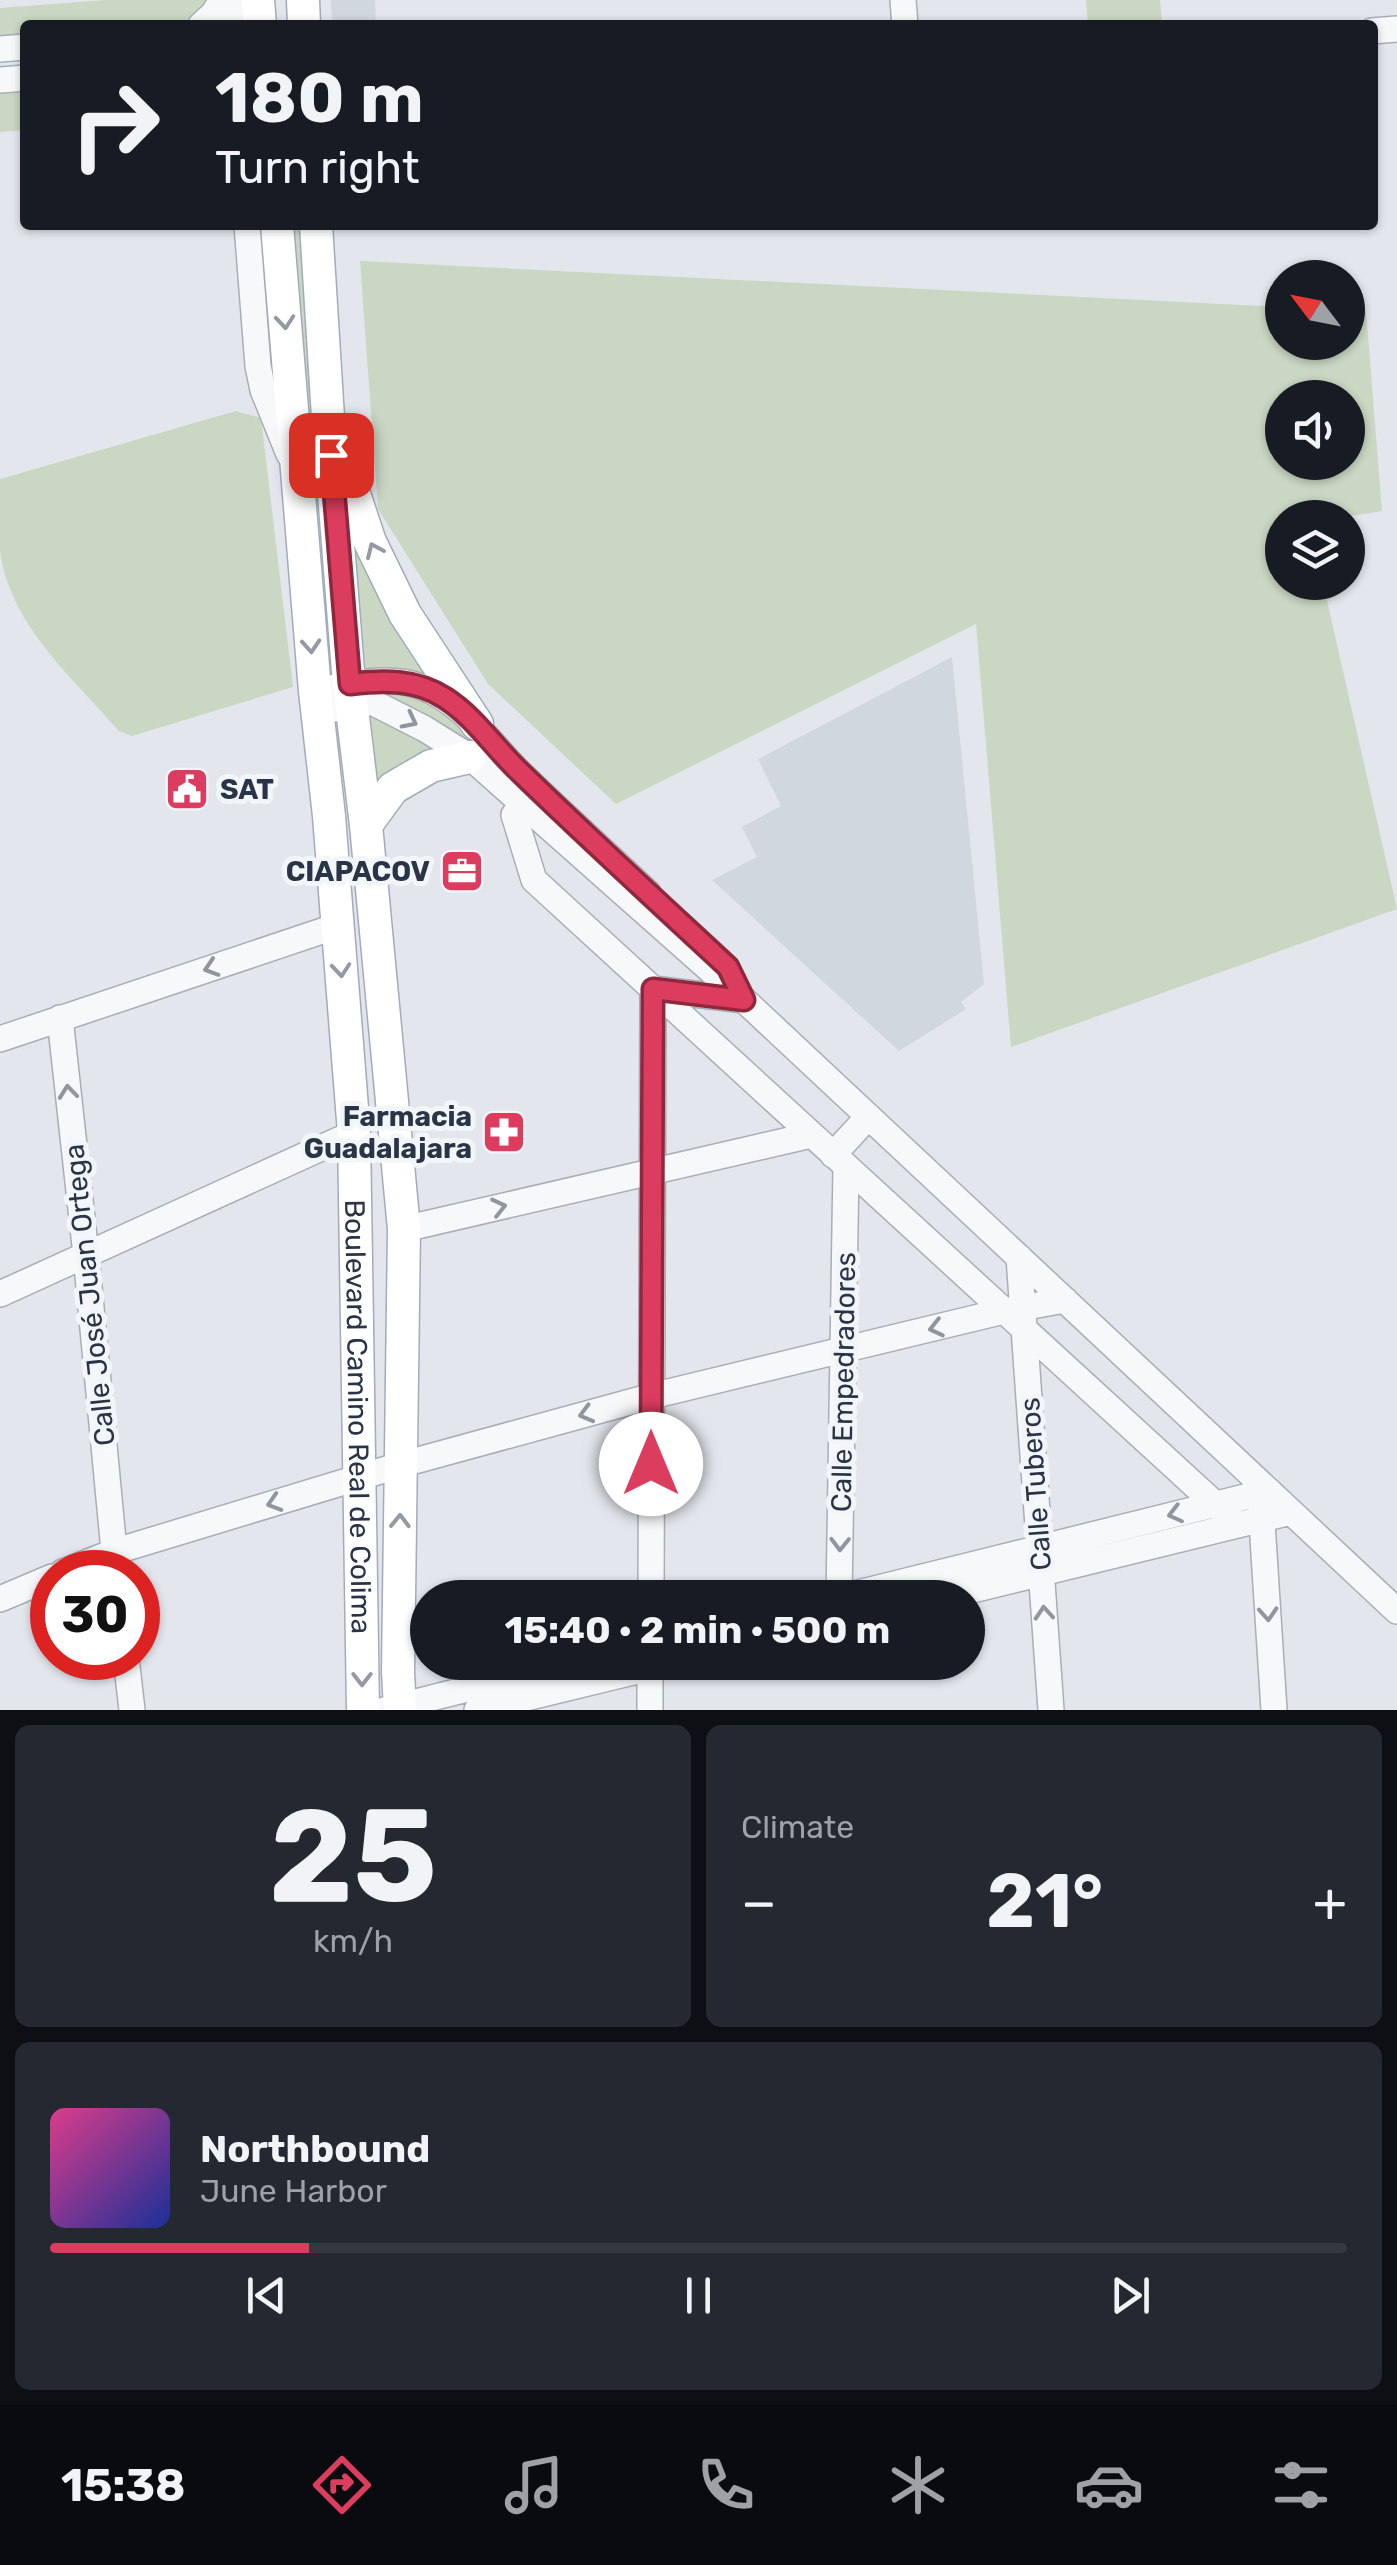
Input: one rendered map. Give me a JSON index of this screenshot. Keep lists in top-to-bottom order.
{
  "streets": {
    "main road": ["Boulevard Camino Real de Colima"],
    "street": ["Calle José Juan Ortega", "Calle Empedradores", "Calle Tuberos"]
  },
  "one_way": ["Calle José Juan Ortega"],
  "places": {
    "public building": ["SAT"],
    "office": ["CIAPACOV"],
    "pharmacy": ["Farmacia Guadalajara"]
  },
  "north": "top left",
  "page": {
    "turn": ["180 m", "Turn right"],
    "limit": "30",
    "trip": "15:40 · 2 min · 500 m",
    "tile": [
      ["25", "km/h"],
      "Climate"
    ],
    "heat": ["−", "21°", "+"],
    "song": ["Northbound", "June Harbor"],
    "tabs": "15:38"
  }
}
